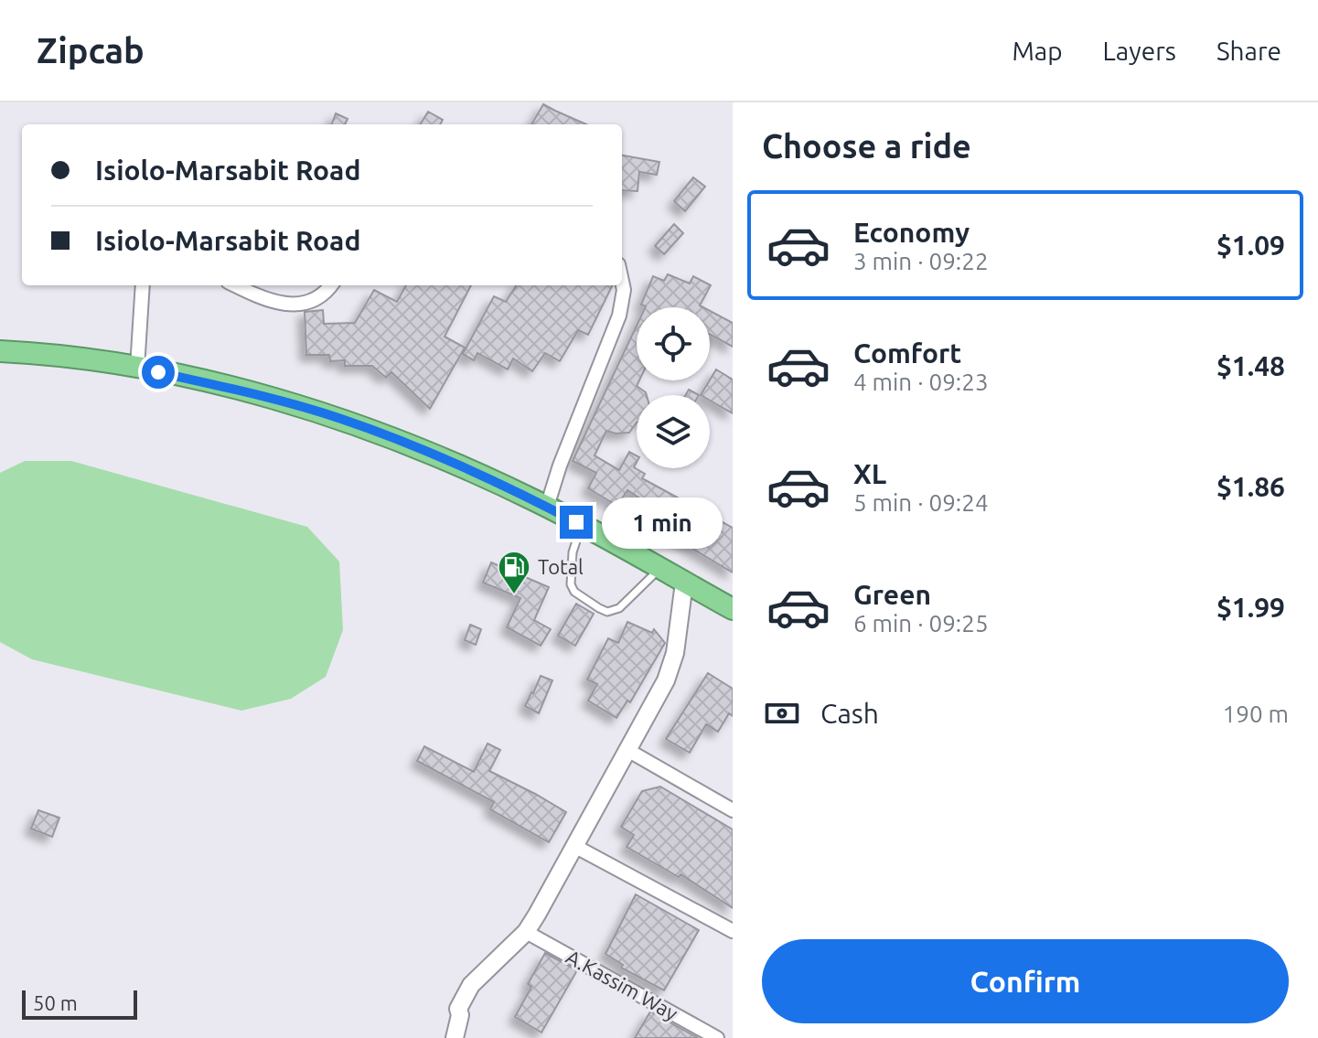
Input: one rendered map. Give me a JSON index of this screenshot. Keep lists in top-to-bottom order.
{
  "streets": {
    "street": ["A.Kassim Way"]
  },
  "places": {
    "fuel station": ["Total"]
  },
  "scale_bar": "50 m",
  "page": {
    "header": "Zipcab",
    "nav": ["Map", "Layers", "Share"],
    "heading": "Choose a ride",
    "banner": ["Isiolo-Marsabit Road", "Isiolo-Marsabit Road"],
    "list": [
      {
        "name": "Economy",
        "note": "3 min · 09:22",
        "value": "$1.09"
      },
      {
        "name": "Comfort",
        "note": "4 min · 09:23",
        "value": "$1.48"
      },
      {
        "name": "XL",
        "note": "5 min · 09:24",
        "value": "$1.86"
      },
      {
        "name": "Green",
        "note": "6 min · 09:25",
        "value": "$1.99"
      }
    ],
    "bubble": "1 min",
    "pay": ["Cash", "190 m"],
    "buttons": "Confirm",
    "scale": "50 m"
  }
}
